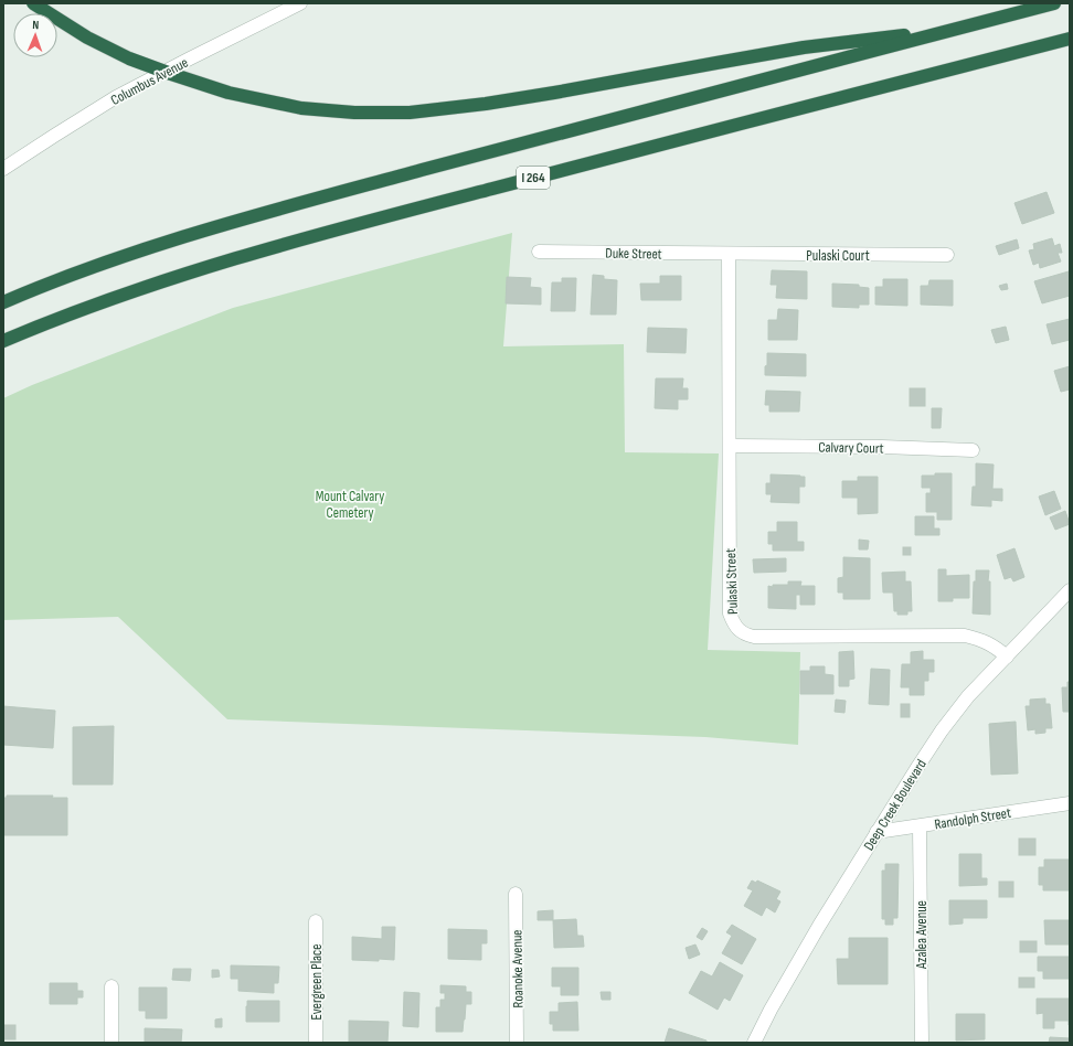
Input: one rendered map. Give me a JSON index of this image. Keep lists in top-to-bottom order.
{
  "streets": {
    "highway": ["I 264"],
    "street": [
      "Columbus Avenue",
      "Duke Street",
      "Pulaski Court",
      "Calvary Court",
      "Pulaski Street",
      "Deep Creek Boulevard",
      "Randolph Street",
      "Azalea Avenue",
      "Roanoke Avenue",
      "Evergreen Place"
    ]
  },
  "crossings": [
    ["Duke Street", "Pulaski Court"],
    ["Duke Street", "Pulaski Street"],
    ["Pulaski Court", "Pulaski Street"],
    ["Calvary Court", "Pulaski Street"],
    ["Pulaski Street", "Deep Creek Boulevard"],
    ["Deep Creek Boulevard", "Randolph Street"],
    ["Randolph Street", "Azalea Avenue"]
  ],
  "parks": ["Mount Calvary Cemetery"],
  "north": "top"
}
